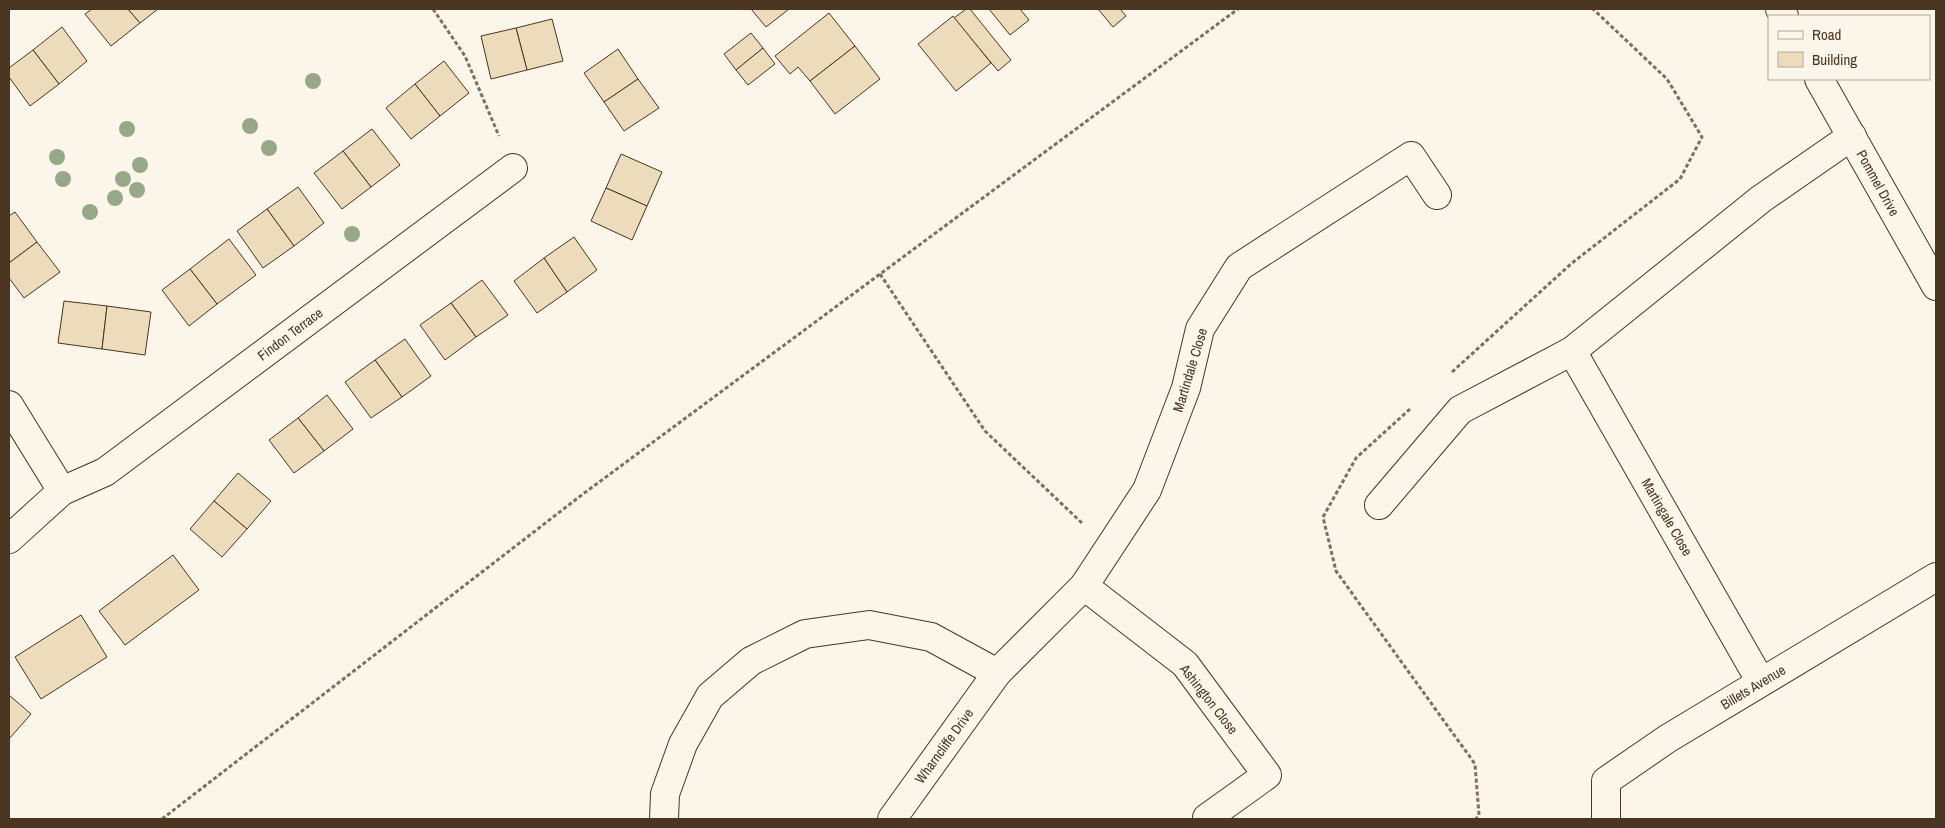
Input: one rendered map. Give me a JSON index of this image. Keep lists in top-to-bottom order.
{
  "streets": {
    "street": [
      "Pommel Drive",
      "Findon Terrace",
      "Martindale Close",
      "Martingale Close",
      "Billets Avenue",
      "Ashington Close",
      "Wharncliffe Drive"
    ]
  },
  "crossings": [
    ["Martindale Close", "Ashington Close"],
    ["Martindale Close", "Wharncliffe Drive"],
    ["Martingale Close", "Billets Avenue"]
  ],
  "legend": ["Road", "Building"]
}
